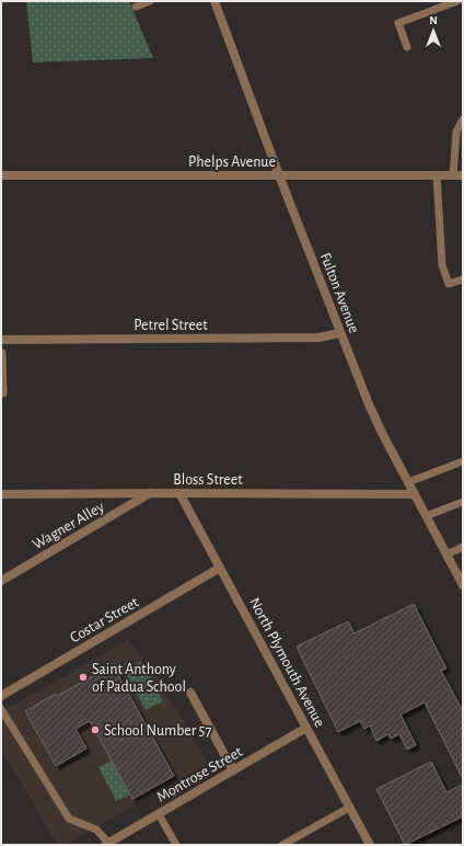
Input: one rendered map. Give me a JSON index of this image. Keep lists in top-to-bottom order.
{
  "streets": {
    "street": [
      "Phelps Avenue",
      "Fulton Avenue",
      "Petrel Street",
      "Bloss Street",
      "Wagner Alley",
      "Costar Street",
      "North Plymouth Avenue",
      "Montrose Street"
    ]
  },
  "crossings": [
    ["Phelps Avenue", "Fulton Avenue"],
    ["Fulton Avenue", "Petrel Street"],
    ["Fulton Avenue", "Bloss Street"],
    ["Bloss Street", "Wagner Alley"],
    ["Bloss Street", "North Plymouth Avenue"],
    ["Costar Street", "North Plymouth Avenue"],
    ["North Plymouth Avenue", "Montrose Street"]
  ],
  "places": ["Saint Anthony of Padua School", "School Number 57"],
  "north": "top"
}
